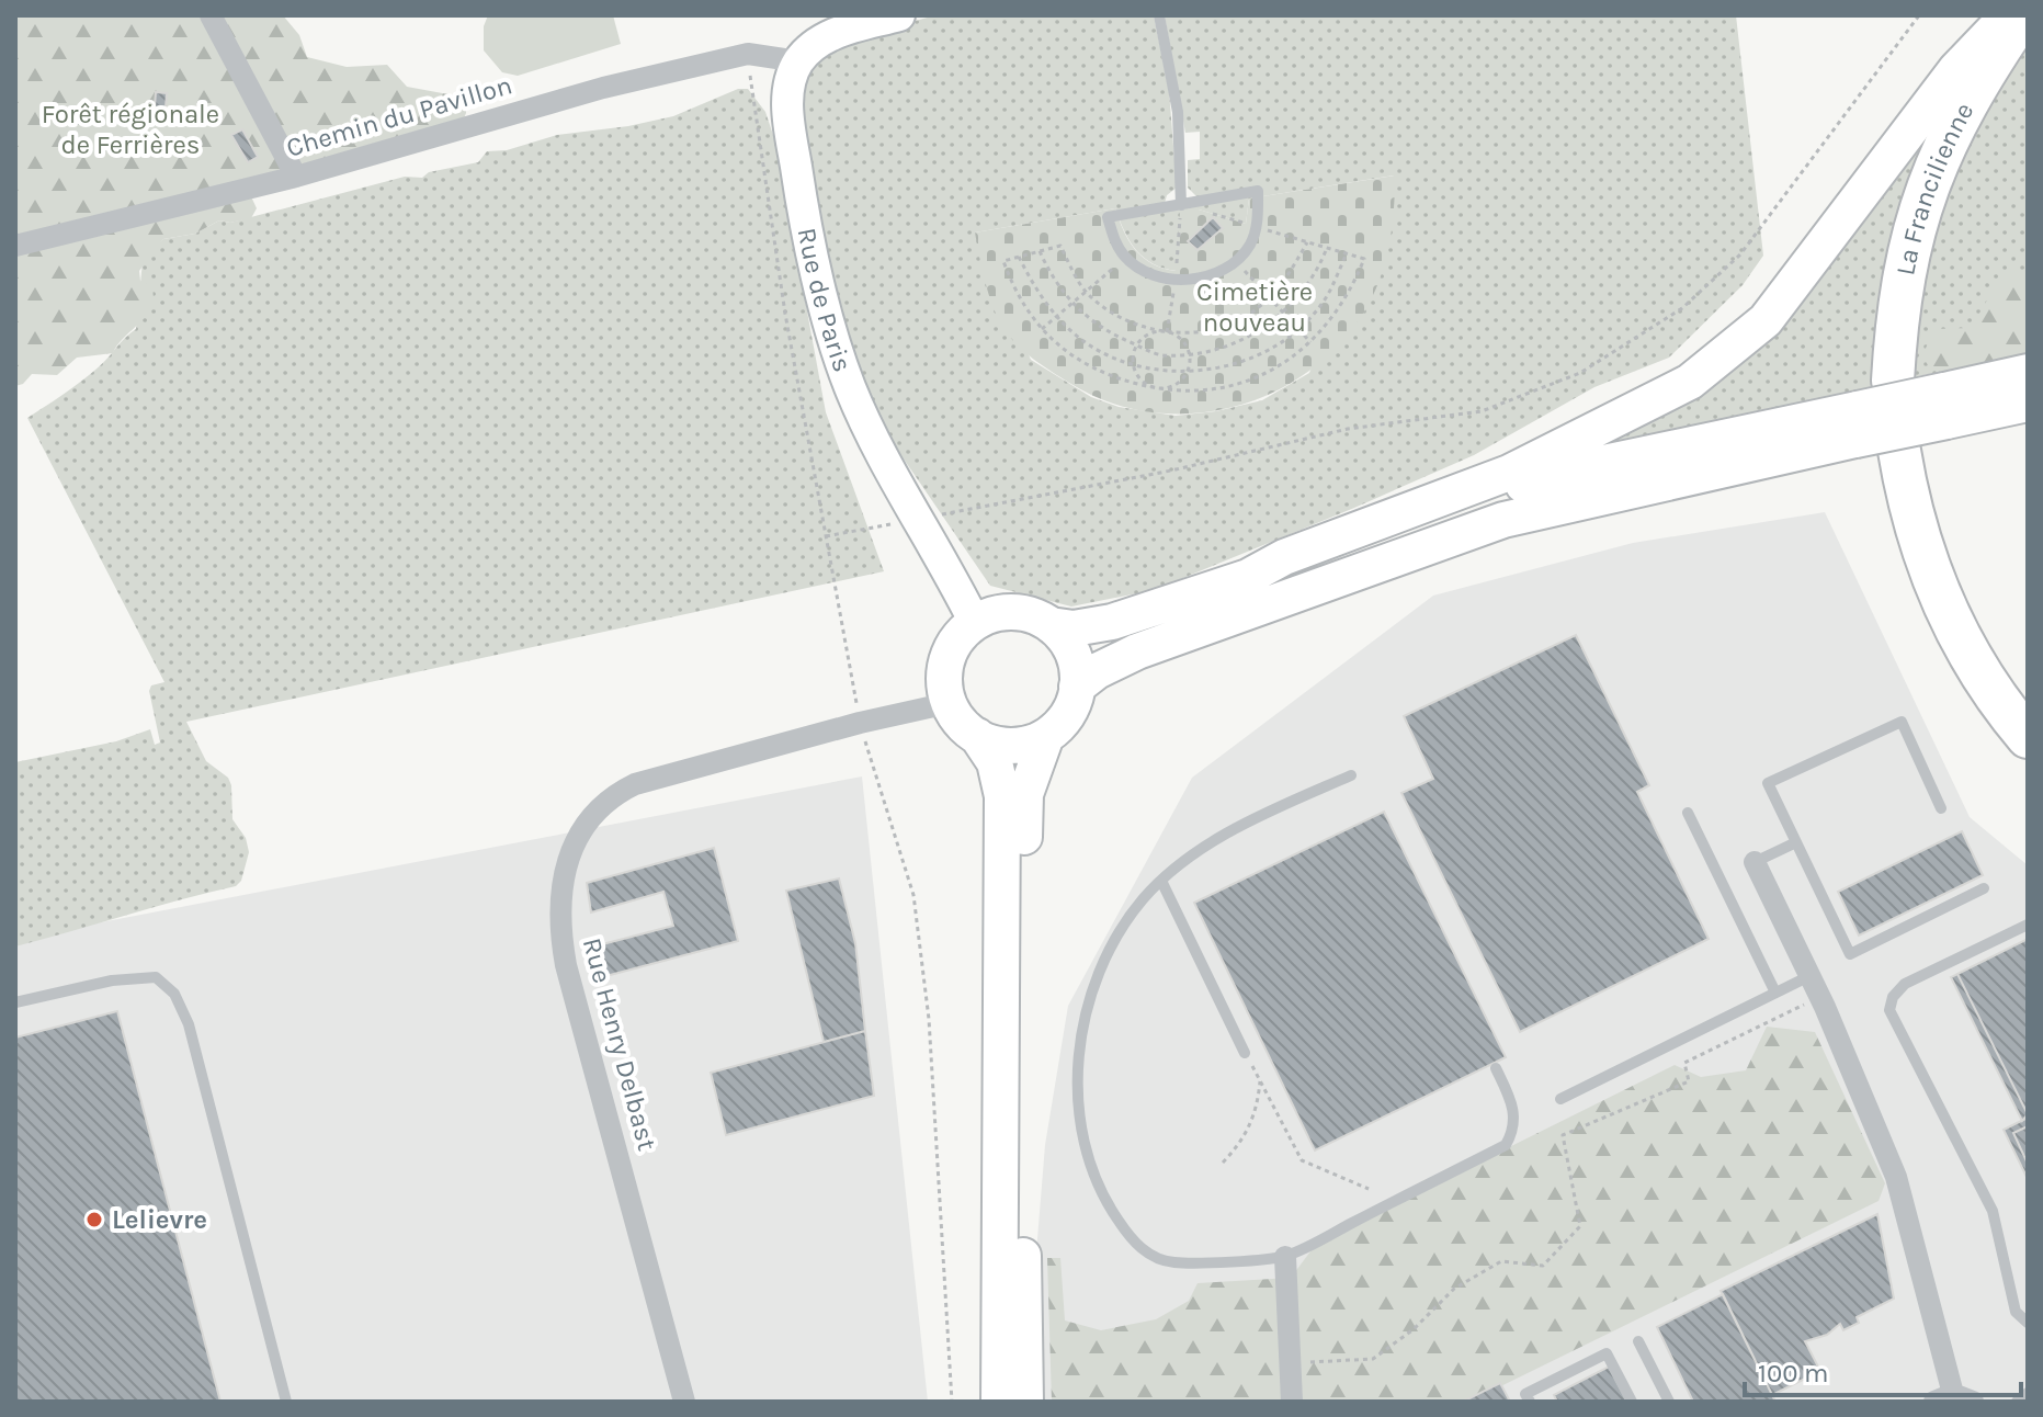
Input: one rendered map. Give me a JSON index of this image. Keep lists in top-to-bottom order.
{
  "streets": {
    "highway": ["La Francilienne"],
    "street": ["Chemin du Pavillon", "Rue de Paris", "Rue Henry Delbast"]
  },
  "crossings": [
    ["Chemin du Pavillon", "Rue de Paris"],
    ["Rue de Paris", "Rue Henry Delbast"]
  ],
  "parks": ["Forêt régionale de Ferrières", "Cimetière nouveau"],
  "places": ["Lelievre"],
  "scale_bar": "100 m"
}
